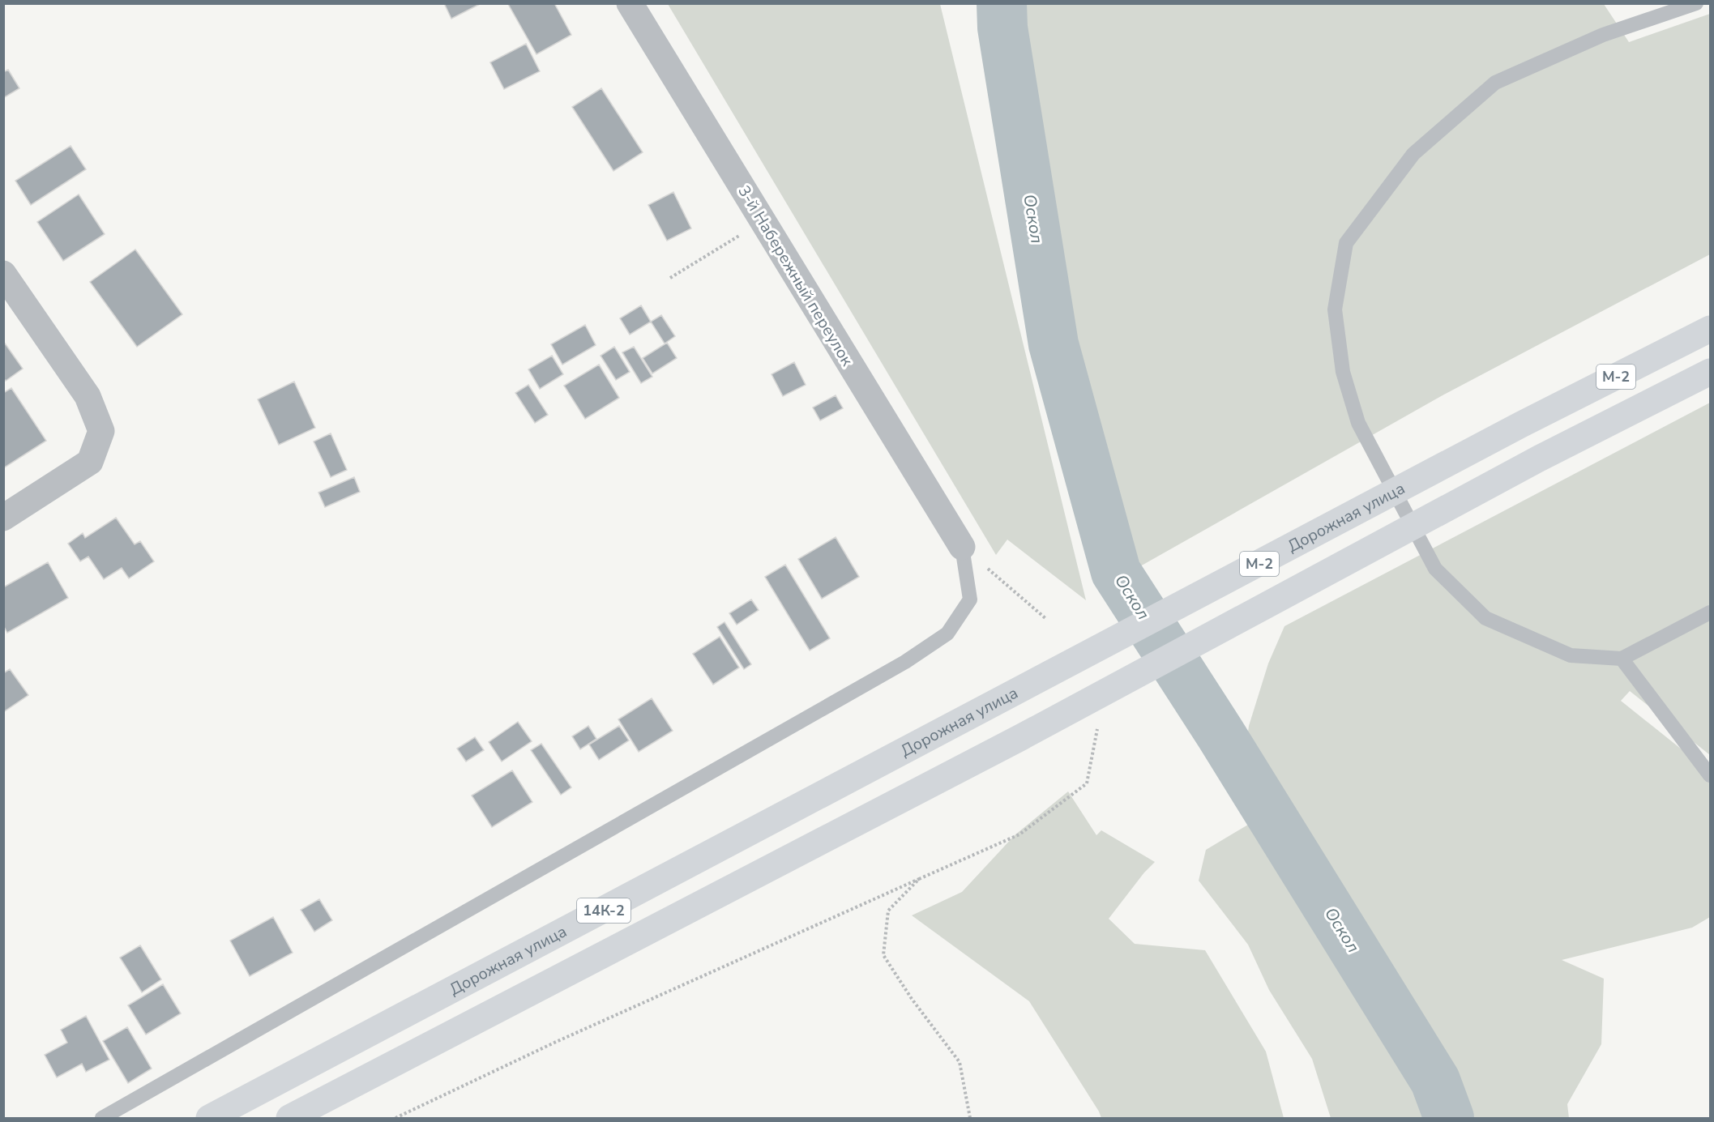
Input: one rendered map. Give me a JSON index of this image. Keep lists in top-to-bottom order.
{
  "streets": {
    "main road": ["М-2", "Дорожная улица", "14К-2"],
    "street": ["3-й Набережный переулок"]
  },
  "crossings": [
    ["М-2", "14К-2"]
  ],
  "water": ["Оскол"]
}
